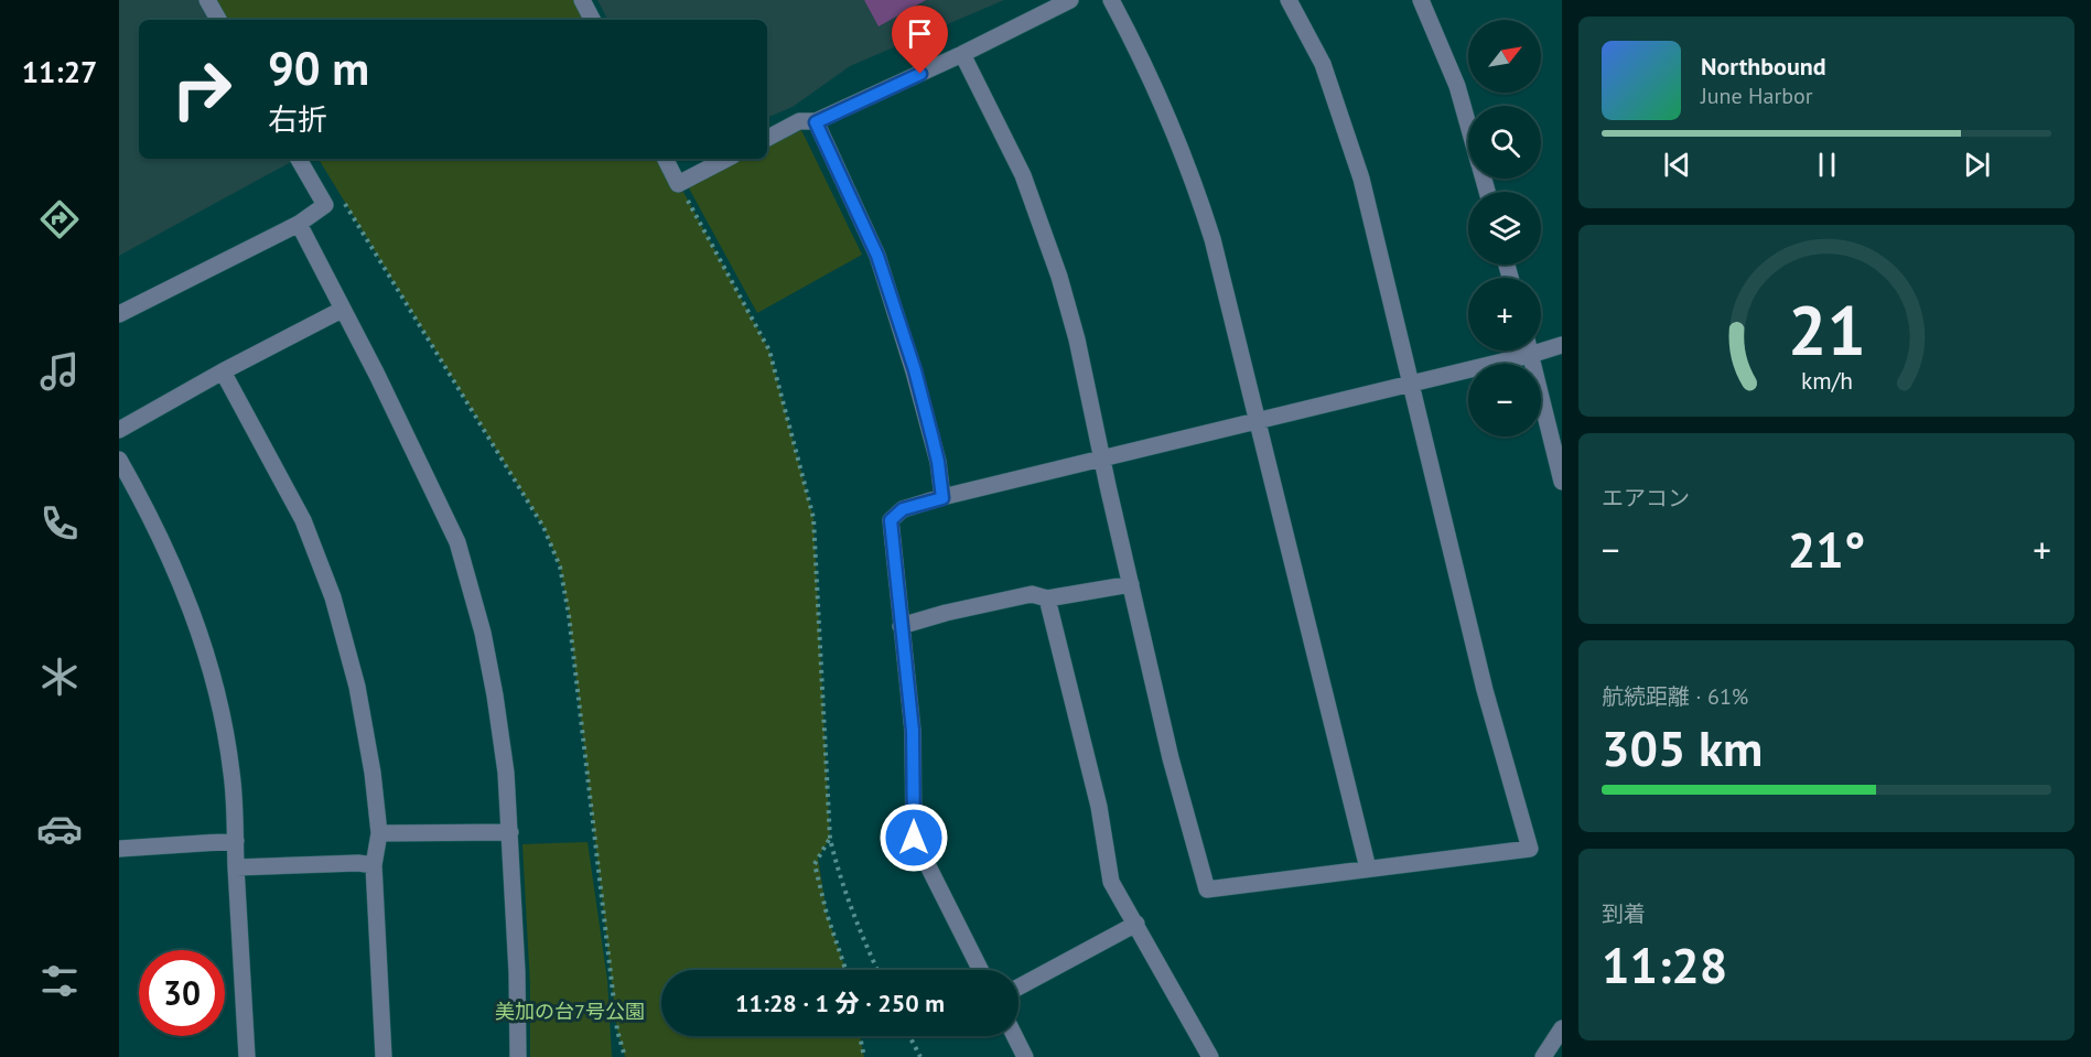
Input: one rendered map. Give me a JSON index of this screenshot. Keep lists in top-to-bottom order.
{
  "parks": ["美加の台7号公園"],
  "north": "top right",
  "page": {
    "tabs": "11:27",
    "map_buttons": ["+", "−"],
    "turn": ["90 m", "右折"],
    "song": ["Northbound", "June Harbor"],
    "tile": [
      "エアコン",
      ["航続距離 · 61%", "305 km"],
      ["到着", "11:28"]
    ],
    "heat": ["−", "21°", "+"],
    "limit": "30",
    "trip": "11:28 · 1 分 · 250 m",
    "gauge": ["21", "km/h"]
  }
}
